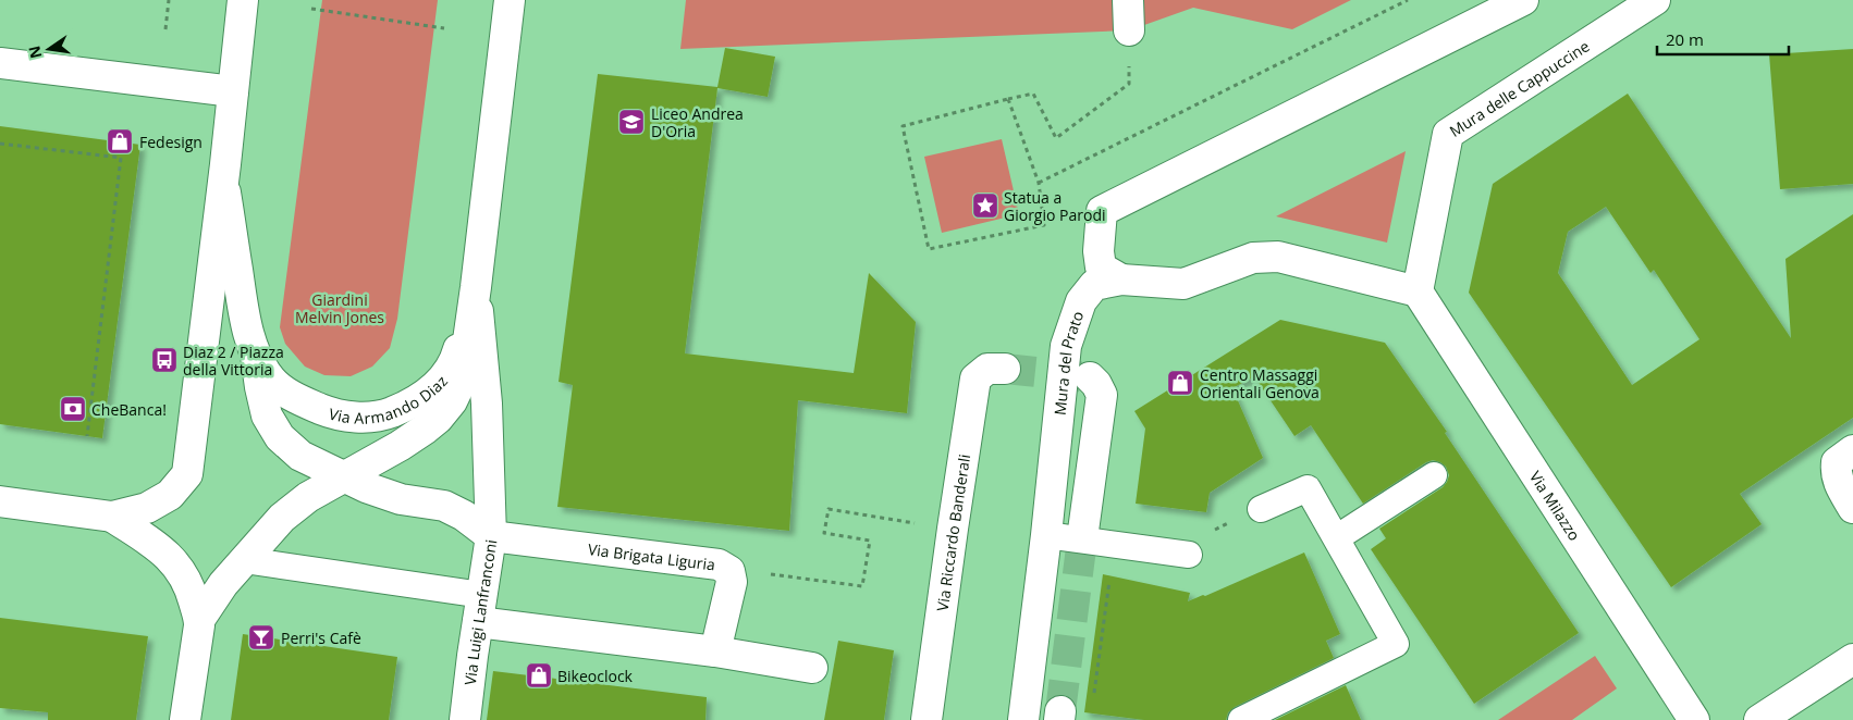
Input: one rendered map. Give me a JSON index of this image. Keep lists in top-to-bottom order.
{
  "streets": {
    "street": [
      "Mura delle Cappuccine",
      "Mura del Prato",
      "Via Armando Diaz",
      "Via Milazzo",
      "Via Riccardo Banderali",
      "Via Brigata Liguria",
      "Via Luigi Lanfranconi"
    ]
  },
  "crossings": [
    ["Mura delle Cappuccine", "Mura del Prato"],
    ["Mura delle Cappuccine", "Via Milazzo"],
    ["Mura del Prato", "Via Milazzo"],
    ["Via Armando Diaz", "Via Brigata Liguria"],
    ["Via Armando Diaz", "Via Luigi Lanfranconi"],
    ["Via Brigata Liguria", "Via Luigi Lanfranconi"]
  ],
  "parks": ["Giardini Melvin Jones"],
  "places": {
    "school or university": ["Liceo Andrea D'Oria"],
    "shop": ["Fedesign", "Centro Massaggi Orientali Genova", "Bikeoclock"],
    "place": ["Statua a Giorgio Parodi"],
    "bus stop": ["Diaz 2 / Piazza della Vittoria"],
    "bank": ["CheBanca!"],
    "bar": ["Perri's Cafè"]
  },
  "scale_bar": "20 m",
  "north": "left"
}
